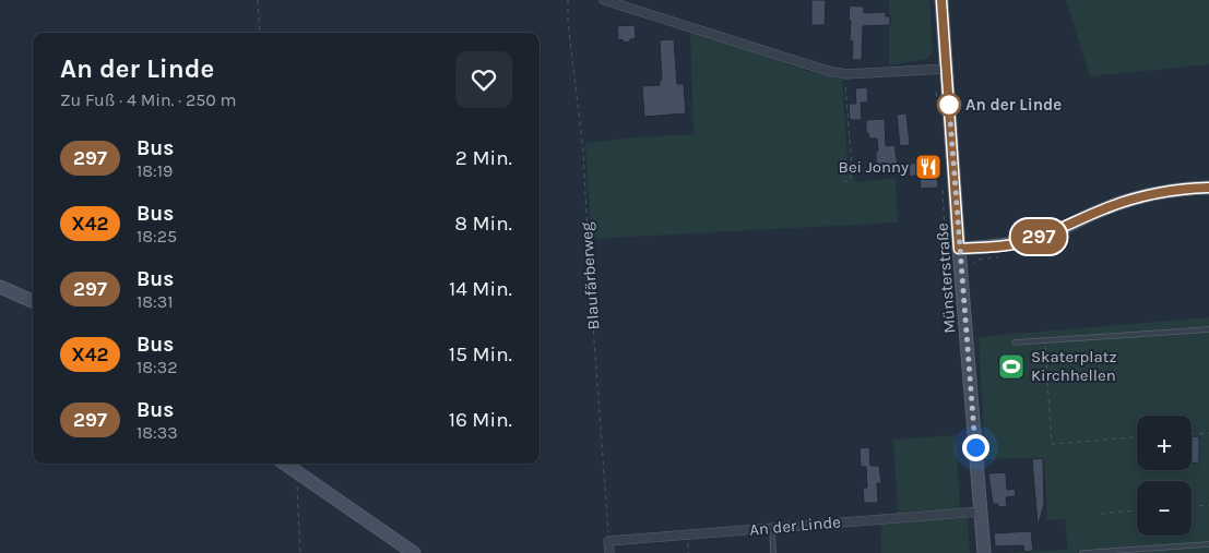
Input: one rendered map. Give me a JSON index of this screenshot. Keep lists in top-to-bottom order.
{
  "streets": {
    "main road": ["Münsterstraße"],
    "street": ["An der Linde"],
    "path": ["Blaufärberweg"]
  },
  "crossings": [
    ["Blaufärberweg", "An der Linde"],
    ["Münsterstraße", "An der Linde"]
  ],
  "places": {
    "other": ["An der Linde"],
    "restaurant": ["Bei Jonny"],
    "sports": ["Skaterplatz Kirchhellen"]
  },
  "lines": ["bus line 297"],
  "page": {
    "on_map": "297",
    "heading": ["An der Linde", "Zu Fuß · 4 Min. · 250 m"],
    "list": [
      {
        "mark": "297",
        "name": "Bus",
        "note": "18:19",
        "value": "2 Min."
      },
      {
        "mark": "X42",
        "name": "Bus",
        "note": "18:25",
        "value": "8 Min."
      },
      {
        "mark": "297",
        "name": "Bus",
        "note": "18:31",
        "value": "14 Min."
      },
      {
        "mark": "X42",
        "name": "Bus",
        "note": "18:32",
        "value": "15 Min."
      },
      {
        "mark": "297",
        "name": "Bus",
        "note": "18:33",
        "value": "16 Min."
      }
    ],
    "map_buttons": ["+", "−"]
  }
}
